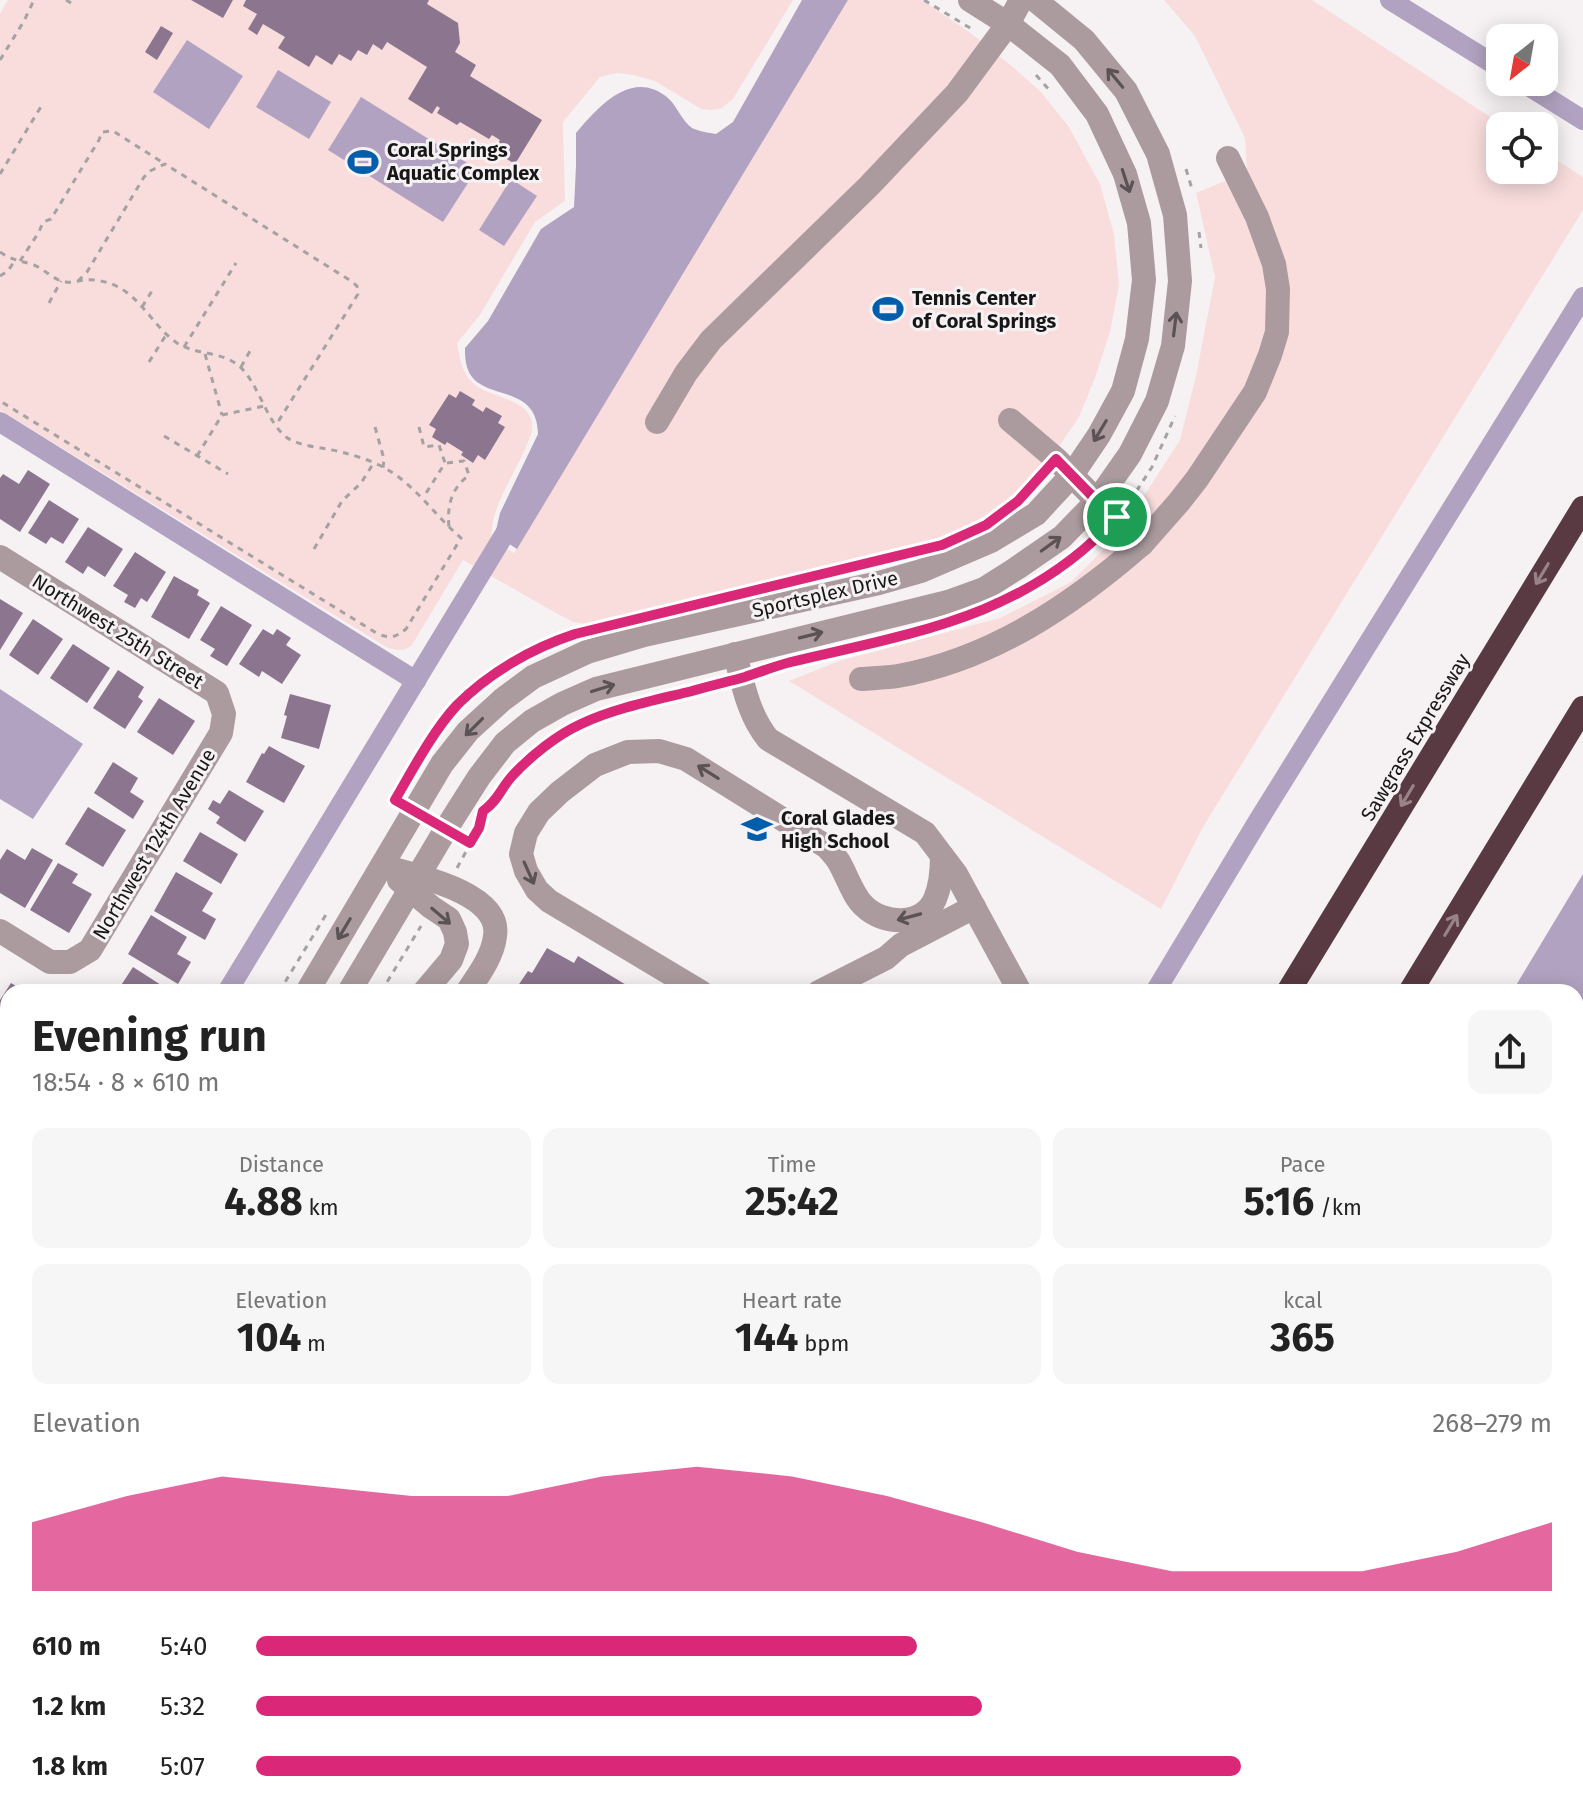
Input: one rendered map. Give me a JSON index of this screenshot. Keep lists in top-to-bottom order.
{
  "streets": {
    "highway": ["Sawgrass Expressway"],
    "street": ["Sportsplex Drive", "Northwest 25th Street", "Northwest 124th Avenue"]
  },
  "crossings": [
    ["Northwest 25th Street", "Northwest 124th Avenue"]
  ],
  "places": {
    "sports": ["Coral Springs Aquatic Complex", "Tennis Center of Coral Springs"],
    "school or university": ["Coral Glades High School"]
  },
  "north": "bottom left",
  "page": {
    "heading": ["Evening run", "18:54 · 8 × 610 m"],
    "stats": [
      ["Distance", "4.88 km"],
      ["Time", "25:42"],
      ["Pace", "5:16 /km"],
      ["Elevation", "104 m"],
      ["Heart rate", "144 bpm"],
      ["kcal", "365"]
    ],
    "chart": ["Elevation", "268–279 m"],
    "list": [
      {
        "name": "610 m",
        "note": "5:40"
      },
      {
        "name": "1.2 km",
        "note": "5:32"
      },
      {
        "name": "1.8 km",
        "note": "5:07"
      }
    ]
  }
}
